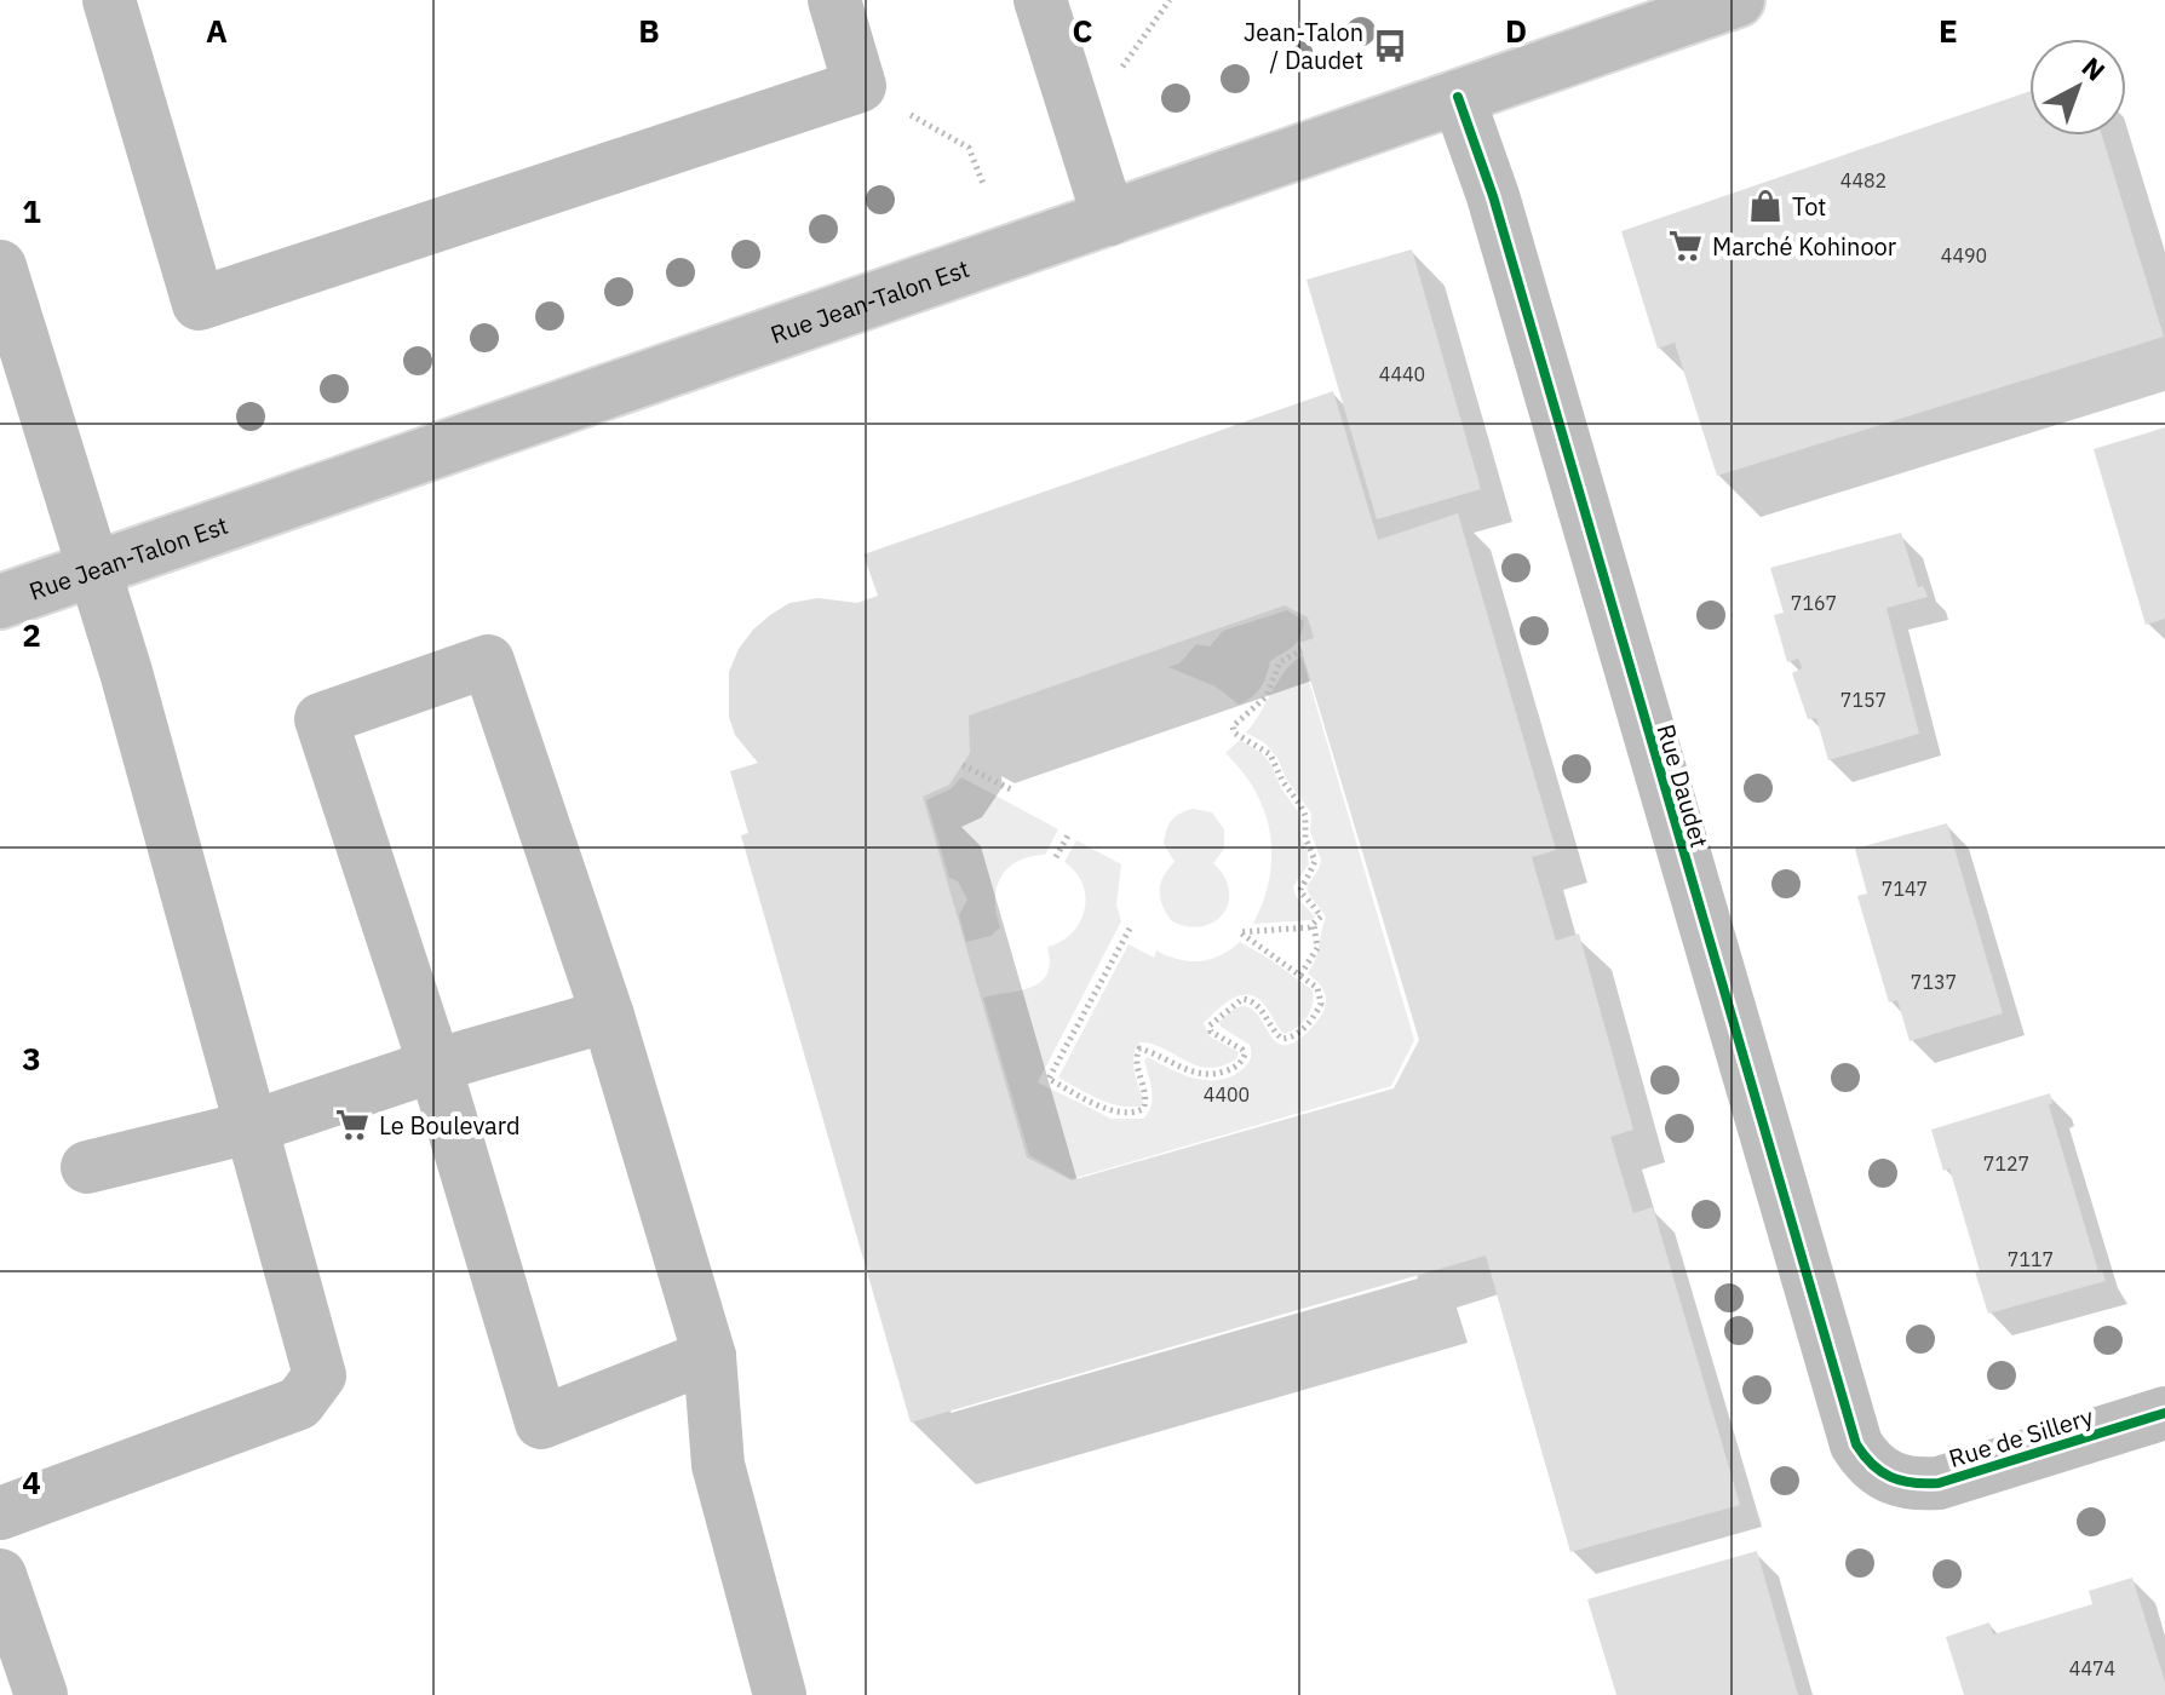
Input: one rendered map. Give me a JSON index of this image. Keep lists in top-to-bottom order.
{
  "streets": {
    "main road": ["Rue Jean-Talon Est", "Rue Daudet", "Rue de Sillery"]
  },
  "crossings": [
    ["Rue Jean-Talon Est", "Rue Daudet"],
    ["Rue Daudet", "Rue de Sillery"]
  ],
  "places": {
    "bus stop": ["Jean-Talon / Daudet"],
    "shop": ["Tot"],
    "supermarket": ["Marché Kohinoor", "Le Boulevard"]
  },
  "house_numbers": [
    "4482",
    "4490",
    "4440",
    "7167",
    "7157",
    "7147",
    "7137",
    "4400",
    "7127",
    "7117",
    "4474"
  ],
  "north": "top right",
  "grid": {
    "columns": [
      "A",
      "B",
      "C",
      "D",
      "E"
    ],
    "rows": [
      "1",
      "2",
      "3",
      "4"
    ]
  }
}
